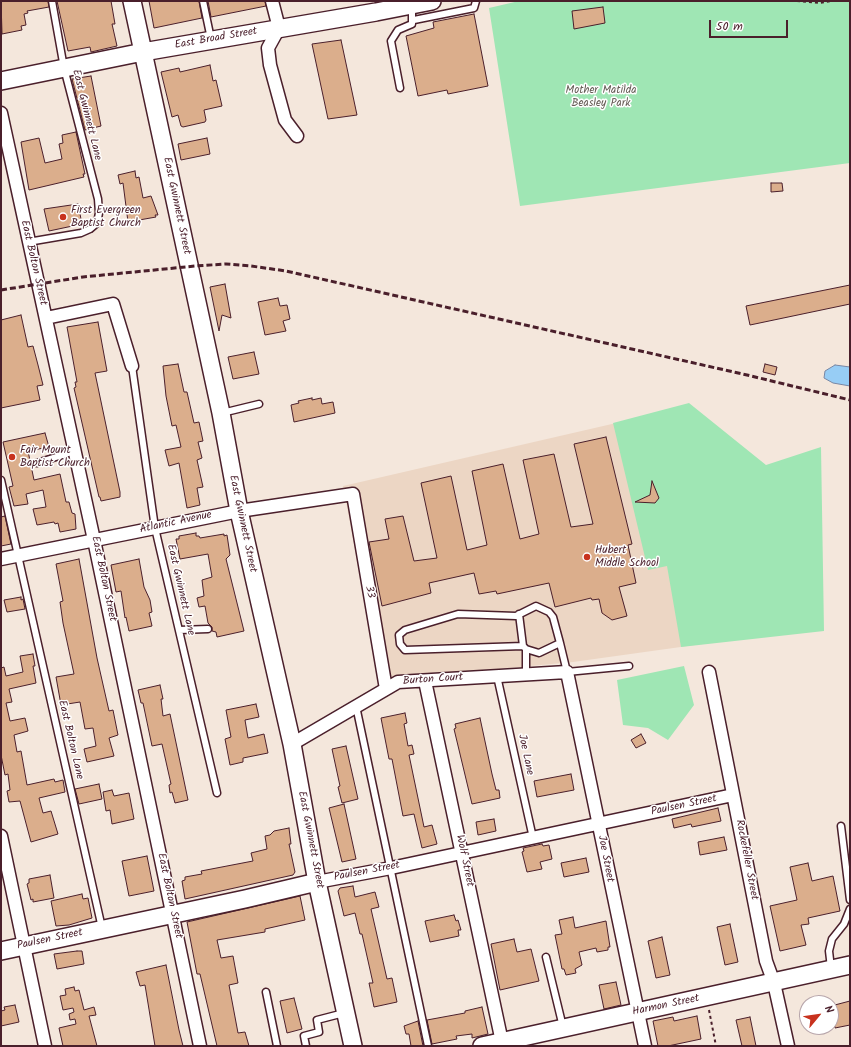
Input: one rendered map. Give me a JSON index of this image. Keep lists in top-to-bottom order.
{
  "streets": {
    "main road": [
      "East Broad Street",
      "East Gwinnett Street",
      "Paulsen Street",
      "Harmon Street"
    ],
    "street": [
      "East Bolton Street",
      "Atlantic Avenue",
      "33",
      "Burton Court",
      "Joe Street",
      "Rockefeller Street",
      "Wolf Street"
    ],
    "lane": ["East Gwinnett Lane", "East Bolton Lane", "Joe Lane"]
  },
  "crossings": [
    ["East Broad Street", "East Gwinnett Lane"],
    ["East Broad Street", "East Gwinnett Street"],
    ["East Gwinnett Lane", "East Bolton Street"],
    ["East Gwinnett Lane", "Atlantic Avenue"],
    ["East Gwinnett Street", "Atlantic Avenue"],
    ["East Gwinnett Street", "Burton Court"],
    ["East Gwinnett Street", "Paulsen Street"],
    ["East Bolton Street", "Atlantic Avenue"],
    ["East Bolton Street", "Paulsen Street"],
    ["Atlantic Avenue", "33"],
    ["Atlantic Avenue", "East Bolton Lane"],
    ["33", "Burton Court"],
    ["Burton Court", "Joe Lane"],
    ["Burton Court", "Joe Street"],
    ["Burton Court", "Wolf Street"],
    ["East Bolton Lane", "Paulsen Street"],
    ["Joe Lane", "Paulsen Street"],
    ["Paulsen Street", "Joe Street"],
    ["Paulsen Street", "Rockefeller Street"],
    ["Paulsen Street", "Wolf Street"],
    ["Joe Street", "Harmon Street"],
    ["Rockefeller Street", "Harmon Street"],
    ["Wolf Street", "Harmon Street"]
  ],
  "parks": ["Mother Matilda Beasley Park"],
  "places": ["First Evergreen Baptist Church", "Fair Mount Baptist Church", "Hubert Middle School"],
  "scale_bar": "50 m",
  "north": "top right"
}
